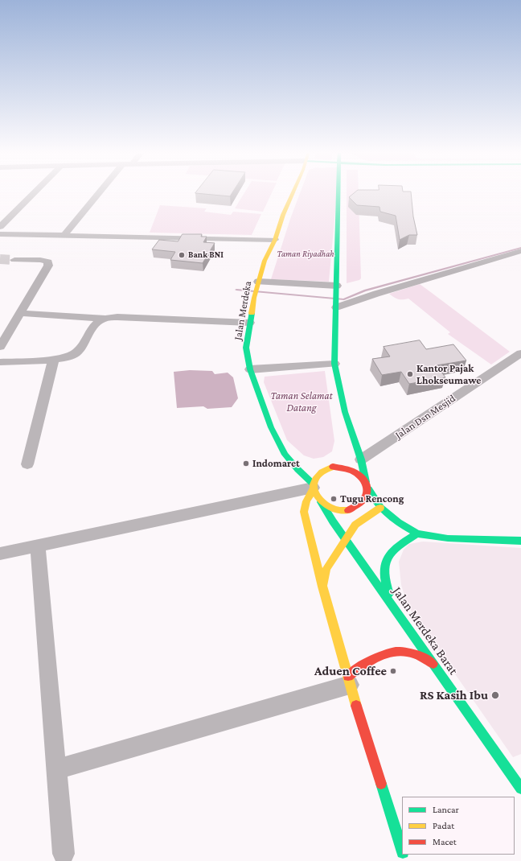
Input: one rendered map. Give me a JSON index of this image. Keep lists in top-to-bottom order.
{
  "streets": {
    "main road": ["Jalan Merdeka", "Jalan Merdeka Barat"],
    "street": ["Jalan Dsn Mesjid"]
  },
  "crossings": [
    ["Jalan Merdeka", "Jalan Merdeka Barat"]
  ],
  "parks": ["Taman Riyadhah", "Taman Selamat Datang"],
  "places": [
    "Bank BNI",
    "Kantor Pajak Lhokseumawe",
    "Indomaret",
    "Tugu Rencong",
    "Aduen Coffee",
    "RS Kasih Ibu"
  ],
  "legend": ["Lancar", "Padat", "Macet"]
}
